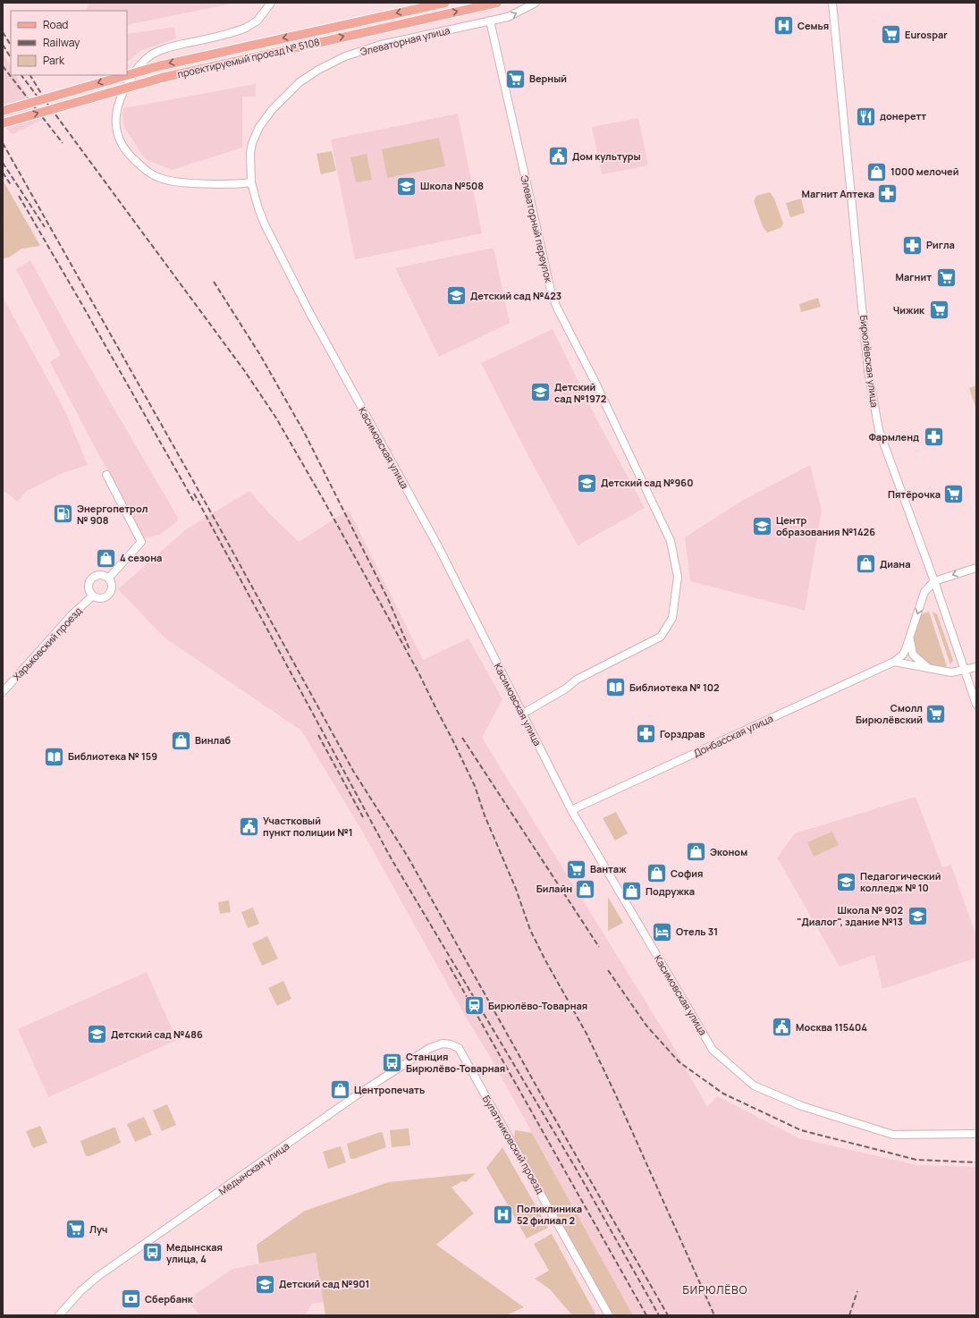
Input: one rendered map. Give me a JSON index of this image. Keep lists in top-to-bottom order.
{
  "streets": {
    "main road": ["проектируемый проезд № 5108"],
    "street": [
      "Элеваторная улица",
      "Элеваторный переулок",
      "Бирюлёвская улица",
      "Касимовская улица",
      "Харьковский проезд",
      "Донбасская улица",
      "Булатниковский проезд",
      "Медынская улица"
    ]
  },
  "crossings": [
    ["Элеваторная улица", "Элеваторный переулок"],
    ["Элеваторная улица", "Касимовская улица"],
    ["Элеваторный переулок", "Касимовская улица"],
    ["Касимовская улица", "Донбасская улица"],
    ["Булатниковский проезд", "Медынская улица"]
  ],
  "districts": ["БИРЮЛЁВО"],
  "places": {
    "hospital": ["Семья", "Поликлиника 52 филиал 2"],
    "supermarket": [
      "Eurospar",
      "Верный",
      "Магнит",
      "Чижик",
      "Пятёрочка",
      "Смолл Бирюлёвский",
      "Вантаж",
      "Луч"
    ],
    "restaurant": ["донеретт"],
    "public building": ["Дом культуры", "Участковый пункт полиции №1", "Москва 115404"],
    "shop": [
      "1000 мелочей",
      "4 сезона",
      "Диана",
      "Винлаб",
      "Эконом",
      "София",
      "Билайн",
      "Подружка",
      "Центропечать"
    ],
    "school or university": [
      "Школа №508",
      "Детский сад №423",
      "Детский сад №1972",
      "Детский сад №960",
      "Центр образования №1426",
      "Педагогический колледж № 10",
      "Школа № 902 \"Диалог\", здание №13",
      "Детский сад №486",
      "Детский сад №901"
    ],
    "pharmacy": [
      "Магнит Аптека",
      "Ригла",
      "Фармленд",
      "Горздрав"
    ],
    "fuel station": ["Энергопетрол № 908"],
    "library": ["Библиотека № 102", "Библиотека № 159"],
    "hotel": ["Отель 31"],
    "station": ["Бирюлёво-Товарная"],
    "bus stop": ["Станция Бирюлёво-Товарная", "Медынская улица, 4"],
    "bank": ["Сбербанк"]
  },
  "legend": ["Road", "Railway", "Park"]
}
